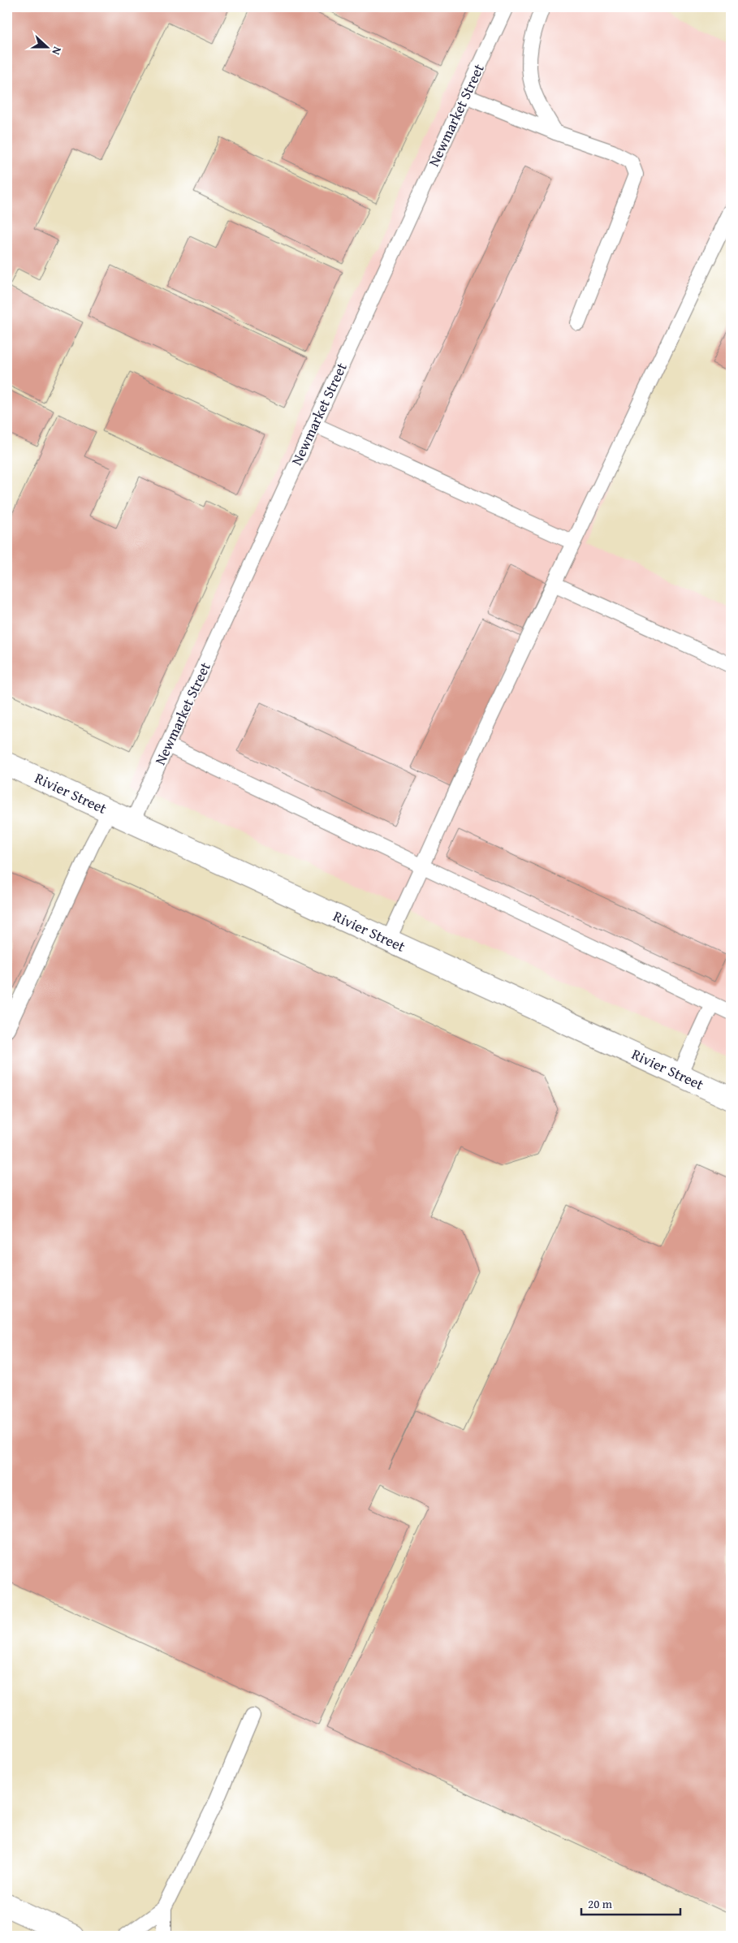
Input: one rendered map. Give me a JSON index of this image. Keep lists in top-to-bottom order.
{
  "streets": {
    "street": ["Rivier Street"],
    "lane": ["Newmarket Street"]
  },
  "crossings": [
    ["Newmarket Street", "Rivier Street"]
  ],
  "scale_bar": "20 m",
  "north": "right"
}
